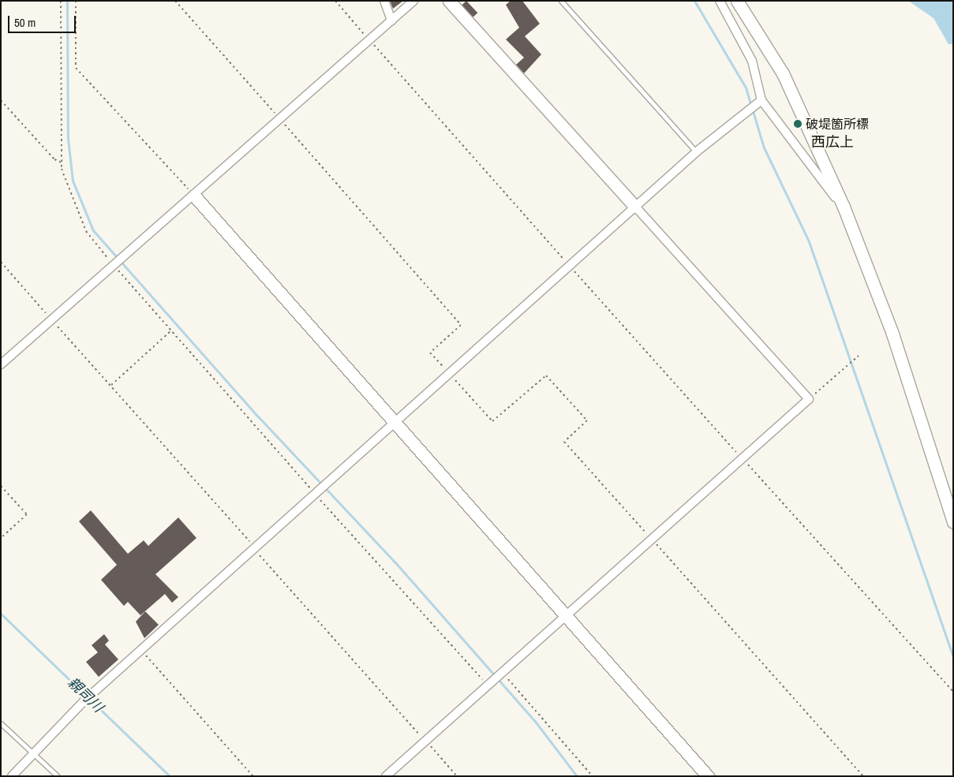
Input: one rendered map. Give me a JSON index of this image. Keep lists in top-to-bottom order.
{
  "districts": ["西広上"],
  "water": ["親司川"],
  "places": ["破堤箇所標"],
  "scale_bar": "50 m"
}
